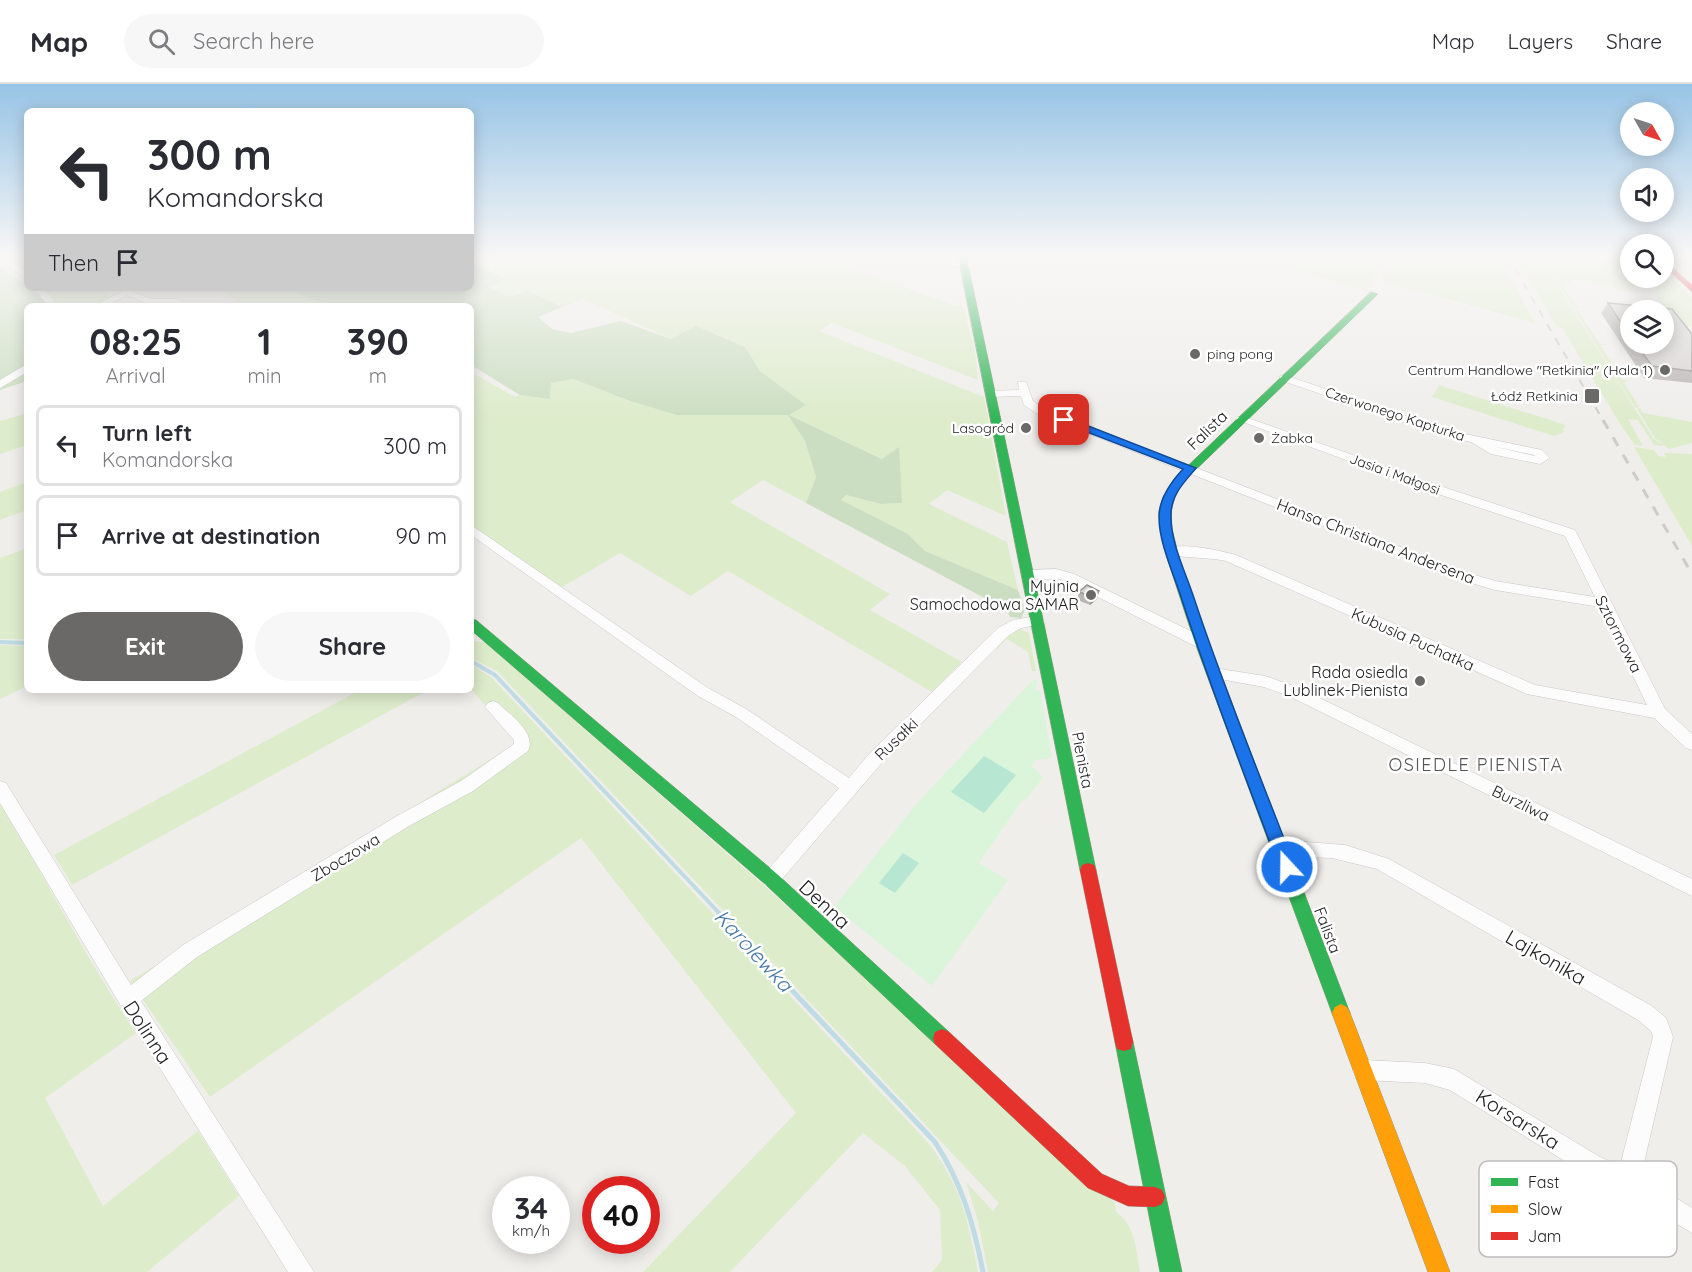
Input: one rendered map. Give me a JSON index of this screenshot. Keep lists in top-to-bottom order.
{
  "streets": {
    "street": [
      "Czerwonego Kapturka",
      "Falista",
      "Jasia i Małgosi",
      "Hansa Christiana Andersena",
      "Sztormowa",
      "Kubusia Puchatka",
      "Rusałki",
      "Pienista",
      "Burzliwa",
      "Zboczowa",
      "Denna",
      "Lajkonika",
      "Dolinna",
      "Korsarska"
    ]
  },
  "crossings": [
    ["Czerwonego Kapturka", "Falista"],
    ["Falista", "Jasia i Małgosi"],
    ["Falista", "Hansa Christiana Andersena"],
    ["Falista", "Kubusia Puchatka"],
    ["Falista", "Burzliwa"],
    ["Falista", "Lajkonika"],
    ["Falista", "Korsarska"],
    ["Jasia i Małgosi", "Sztormowa"],
    ["Hansa Christiana Andersena", "Sztormowa"],
    ["Hansa Christiana Andersena", "Pienista"],
    ["Sztormowa", "Kubusia Puchatka"],
    ["Rusałki", "Pienista"],
    ["Rusałki", "Denna"],
    ["Pienista", "Denna"],
    ["Zboczowa", "Dolinna"]
  ],
  "districts": ["OSIEDLE PIENISTA"],
  "water": ["Karolewka"],
  "places": {
    "other": [
      "ping pong",
      "Centrum Handlowe \"Retkinia\" (Hala 1)",
      "Lasogród",
      "Żabka",
      "Myjnia Samochodowa SAMAR",
      "Rada osiedla Lublinek-Pienista"
    ],
    "transit": ["Łódź Retkinia"]
  },
  "legend": ["Fast", "Slow", "Jam"],
  "north": "bottom right",
  "page": {
    "header": "Map",
    "search": "Search here",
    "nav": ["Map", "Layers", "Share"],
    "turn": ["300 m", "Komandorska"],
    "then": "Then",
    "eta": [
      "08:25",
      "Arrival",
      "1",
      "min",
      "390",
      "m"
    ],
    "list": [
      {
        "name": "Turn left",
        "note": "Komandorska",
        "value": "300 m"
      },
      {
        "name": "Arrive at destination",
        "value": "90 m"
      }
    ],
    "buttons": ["Exit", "Share"],
    "speed": "34 km/h",
    "limit": "40"
  }
}
